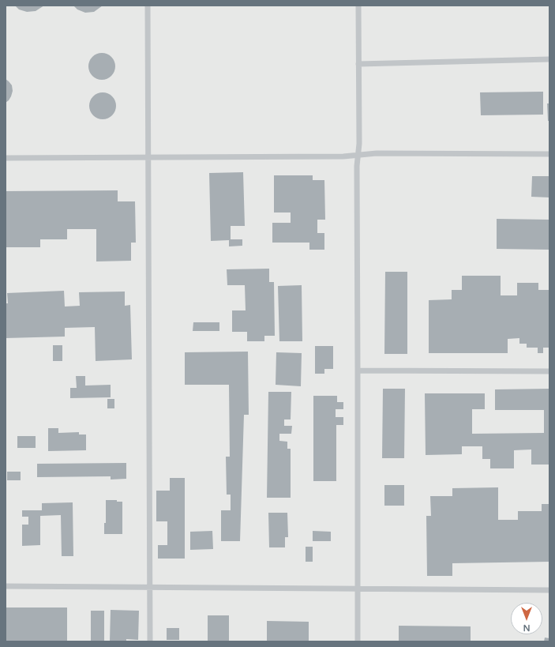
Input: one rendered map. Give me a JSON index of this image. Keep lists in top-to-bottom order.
{
  "north": "bottom"
}
